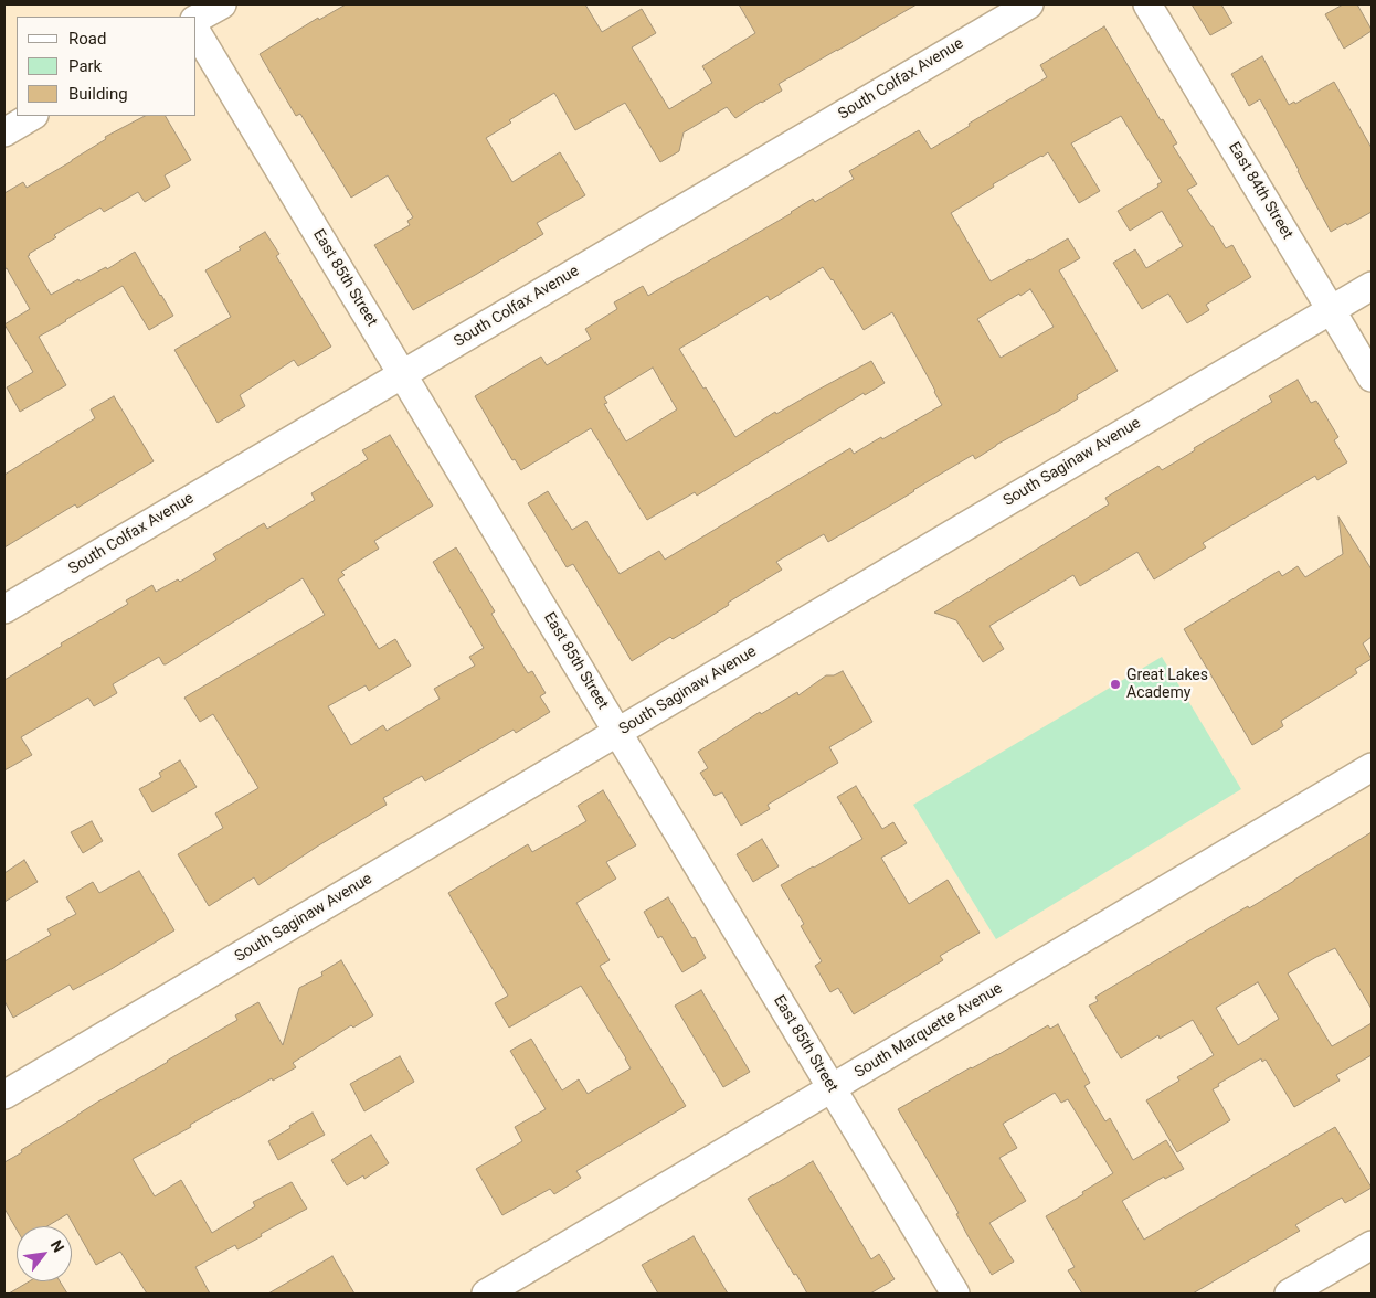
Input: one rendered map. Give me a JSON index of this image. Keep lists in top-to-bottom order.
{
  "streets": {
    "street": [
      "South Colfax Avenue",
      "East 84th Street",
      "East 85th Street",
      "South Saginaw Avenue",
      "South Marquette Avenue"
    ]
  },
  "crossings": [
    ["South Colfax Avenue", "East 85th Street"],
    ["East 84th Street", "South Saginaw Avenue"],
    ["East 85th Street", "South Saginaw Avenue"],
    ["East 85th Street", "South Marquette Avenue"]
  ],
  "places": ["Great Lakes Academy"],
  "legend": ["Road", "Park", "Building"],
  "north": "top right"
}
